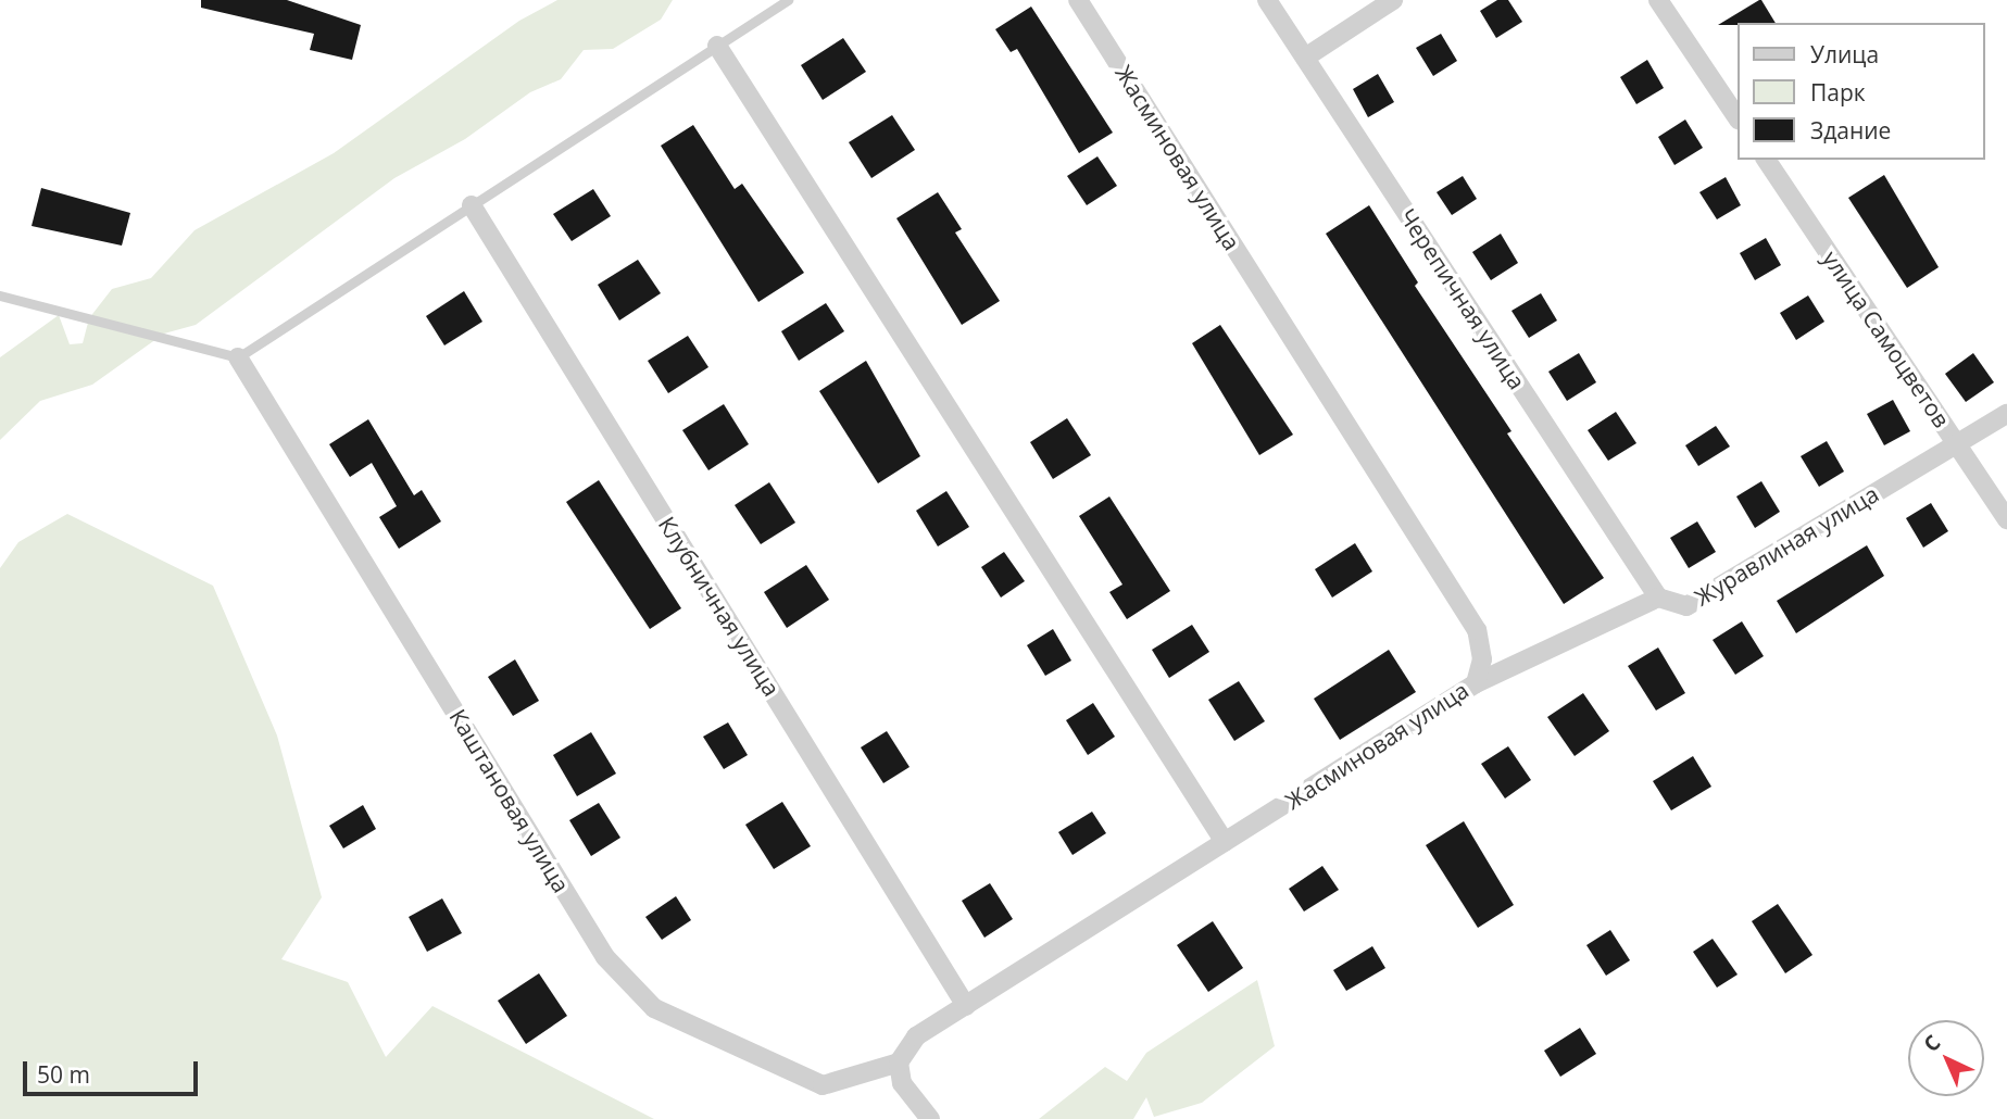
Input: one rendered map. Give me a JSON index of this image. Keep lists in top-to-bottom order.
{
  "streets": {
    "street": [
      "Жасминовая улица",
      "Черепичная улица",
      "улица Самоцветов",
      "Журавлиная улица",
      "Клубничная улица",
      "Каштановая улица"
    ]
  },
  "crossings": [
    ["Жасминовая улица", "Журавлиная улица"],
    ["Жасминовая улица", "Клубничная улица"],
    ["Жасминовая улица", "Каштановая улица"],
    ["Черепичная улица", "Журавлиная улица"],
    ["улица Самоцветов", "Журавлиная улица"]
  ],
  "legend": ["Улица", "Парк", "Здание"],
  "scale_bar": "50 m",
  "north": "top left"
}
